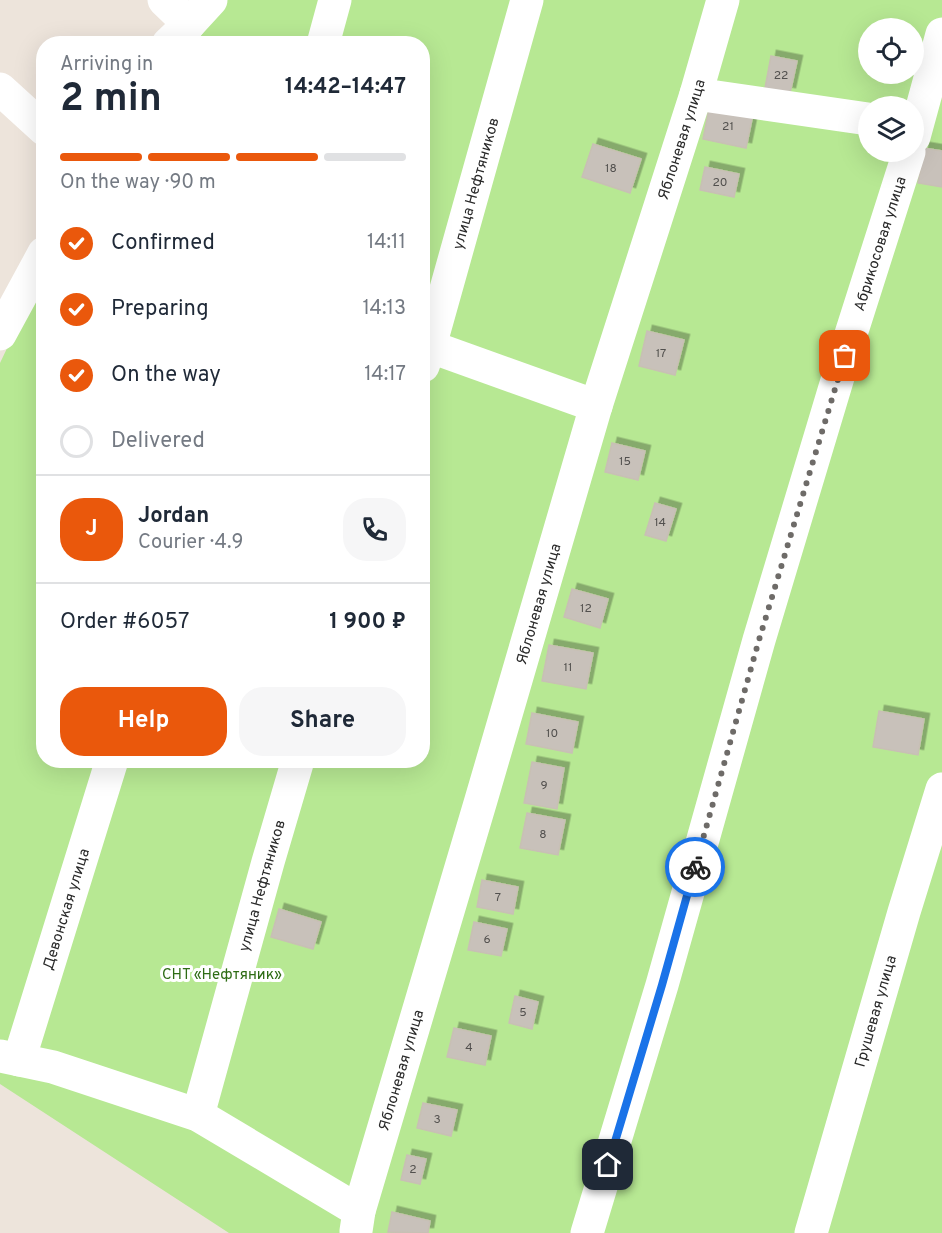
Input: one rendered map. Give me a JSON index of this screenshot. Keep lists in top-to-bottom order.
{
  "streets": {
    "street": [
      "Яблоневая улица",
      "улица Нефтяников",
      "Абрикосовая улица",
      "Девонская улица",
      "Грушевая улица"
    ]
  },
  "parks": ["СНТ «Нефтяник»"],
  "house_numbers": [
    "22",
    "21",
    "18",
    "20",
    "17",
    "15",
    "14",
    "12",
    "11",
    "10",
    "9",
    "8",
    "7",
    "6",
    "5",
    "4",
    "3",
    "2"
  ],
  "page": {
    "heading": ["2 min", "Arriving in", "14:42–14:47"],
    "panel": [
      "Jordan",
      "Courier · 4.9",
      "Order #6057",
      "1 900 ₽"
    ],
    "bar": "On the way · 90 m",
    "list": [
      ["Confirmed", "14:11"],
      ["Preparing", "14:13"],
      ["On the way", "14:17"],
      "Delivered"
    ],
    "round": "J",
    "buttons": ["Help", "Share"]
  }
}
